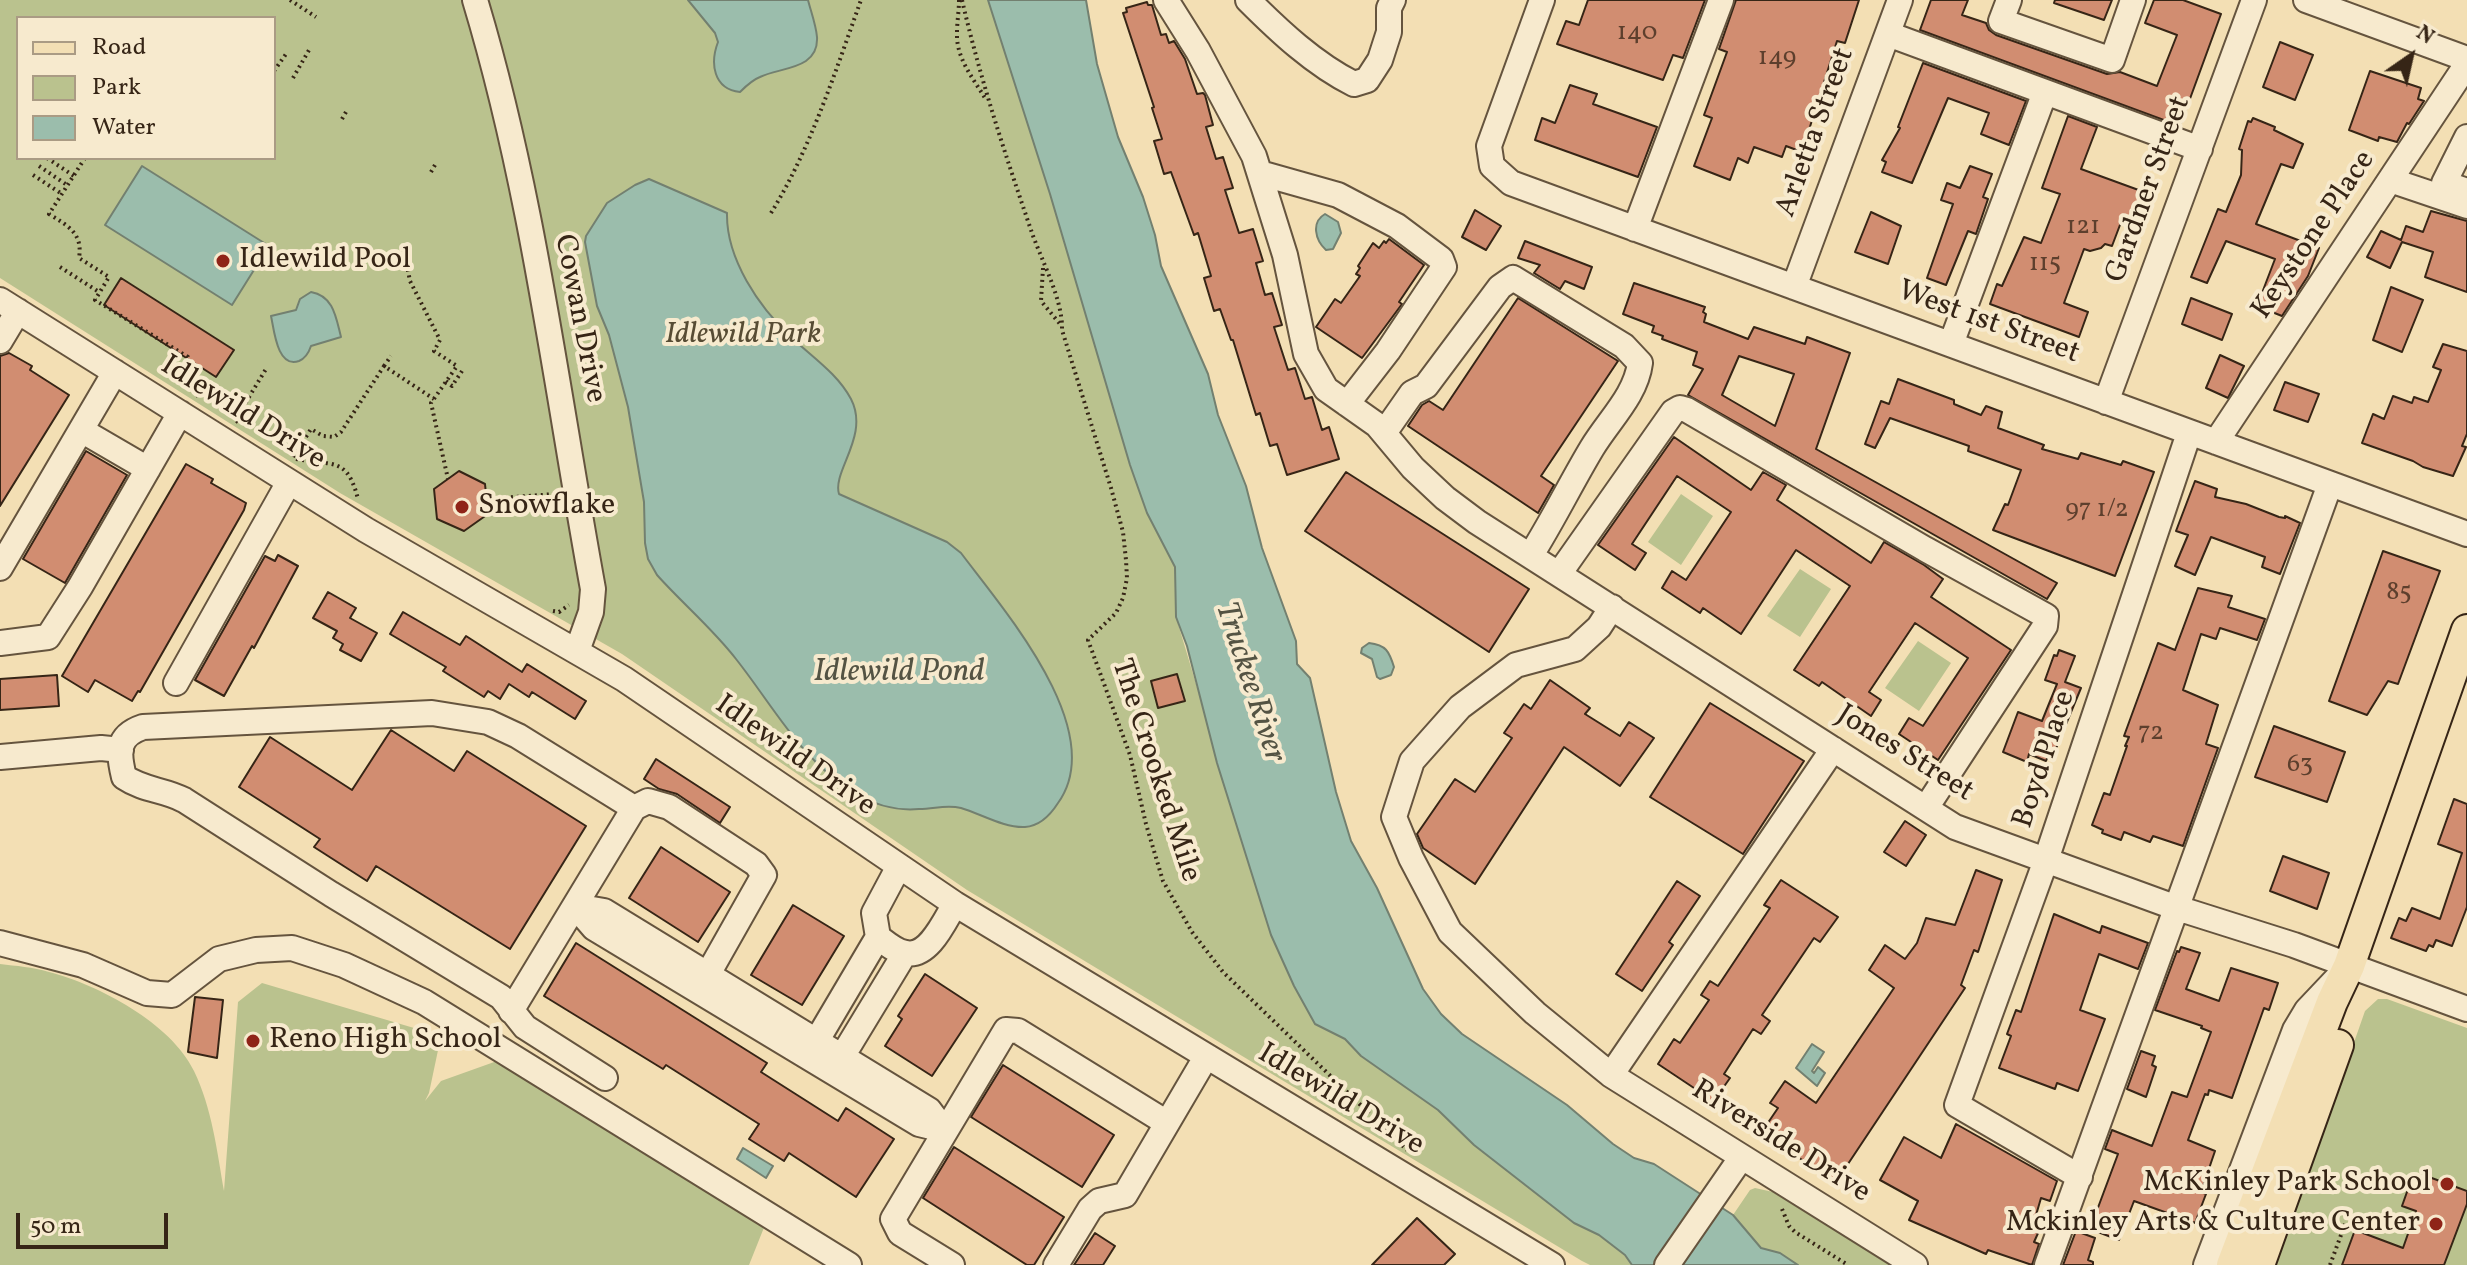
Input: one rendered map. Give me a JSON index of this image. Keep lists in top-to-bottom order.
{
  "streets": {
    "street": [
      "Arletta Street",
      "Gardner Street",
      "Keystone Place",
      "Cowan Drive",
      "West 1st Street",
      "Idlewild Drive",
      "Jones Street",
      "Boyd Place",
      "Riverside Drive"
    ],
    "path": ["The Crooked Mile"]
  },
  "crossings": [
    ["Arletta Street", "West 1st Street"],
    ["Gardner Street", "West 1st Street"],
    ["Keystone Place", "West 1st Street"],
    ["Cowan Drive", "Idlewild Drive"],
    ["West 1st Street", "Boyd Place"],
    ["Jones Street", "Boyd Place"],
    ["Jones Street", "Riverside Drive"]
  ],
  "water": ["Idlewild Pond", "Truckee River"],
  "parks": ["Idlewild Park"],
  "places": [
    "Idlewild Pool",
    "Snowflake",
    "Reno High School",
    "McKinley Park School",
    "Mckinley Arts & Culture Center"
  ],
  "house_numbers": [
    "140",
    "149",
    "121",
    "115",
    "97 1/2",
    "85",
    "72",
    "63"
  ],
  "legend": ["Road", "Park", "Water"],
  "scale_bar": "50 m",
  "north": "top right"
}
